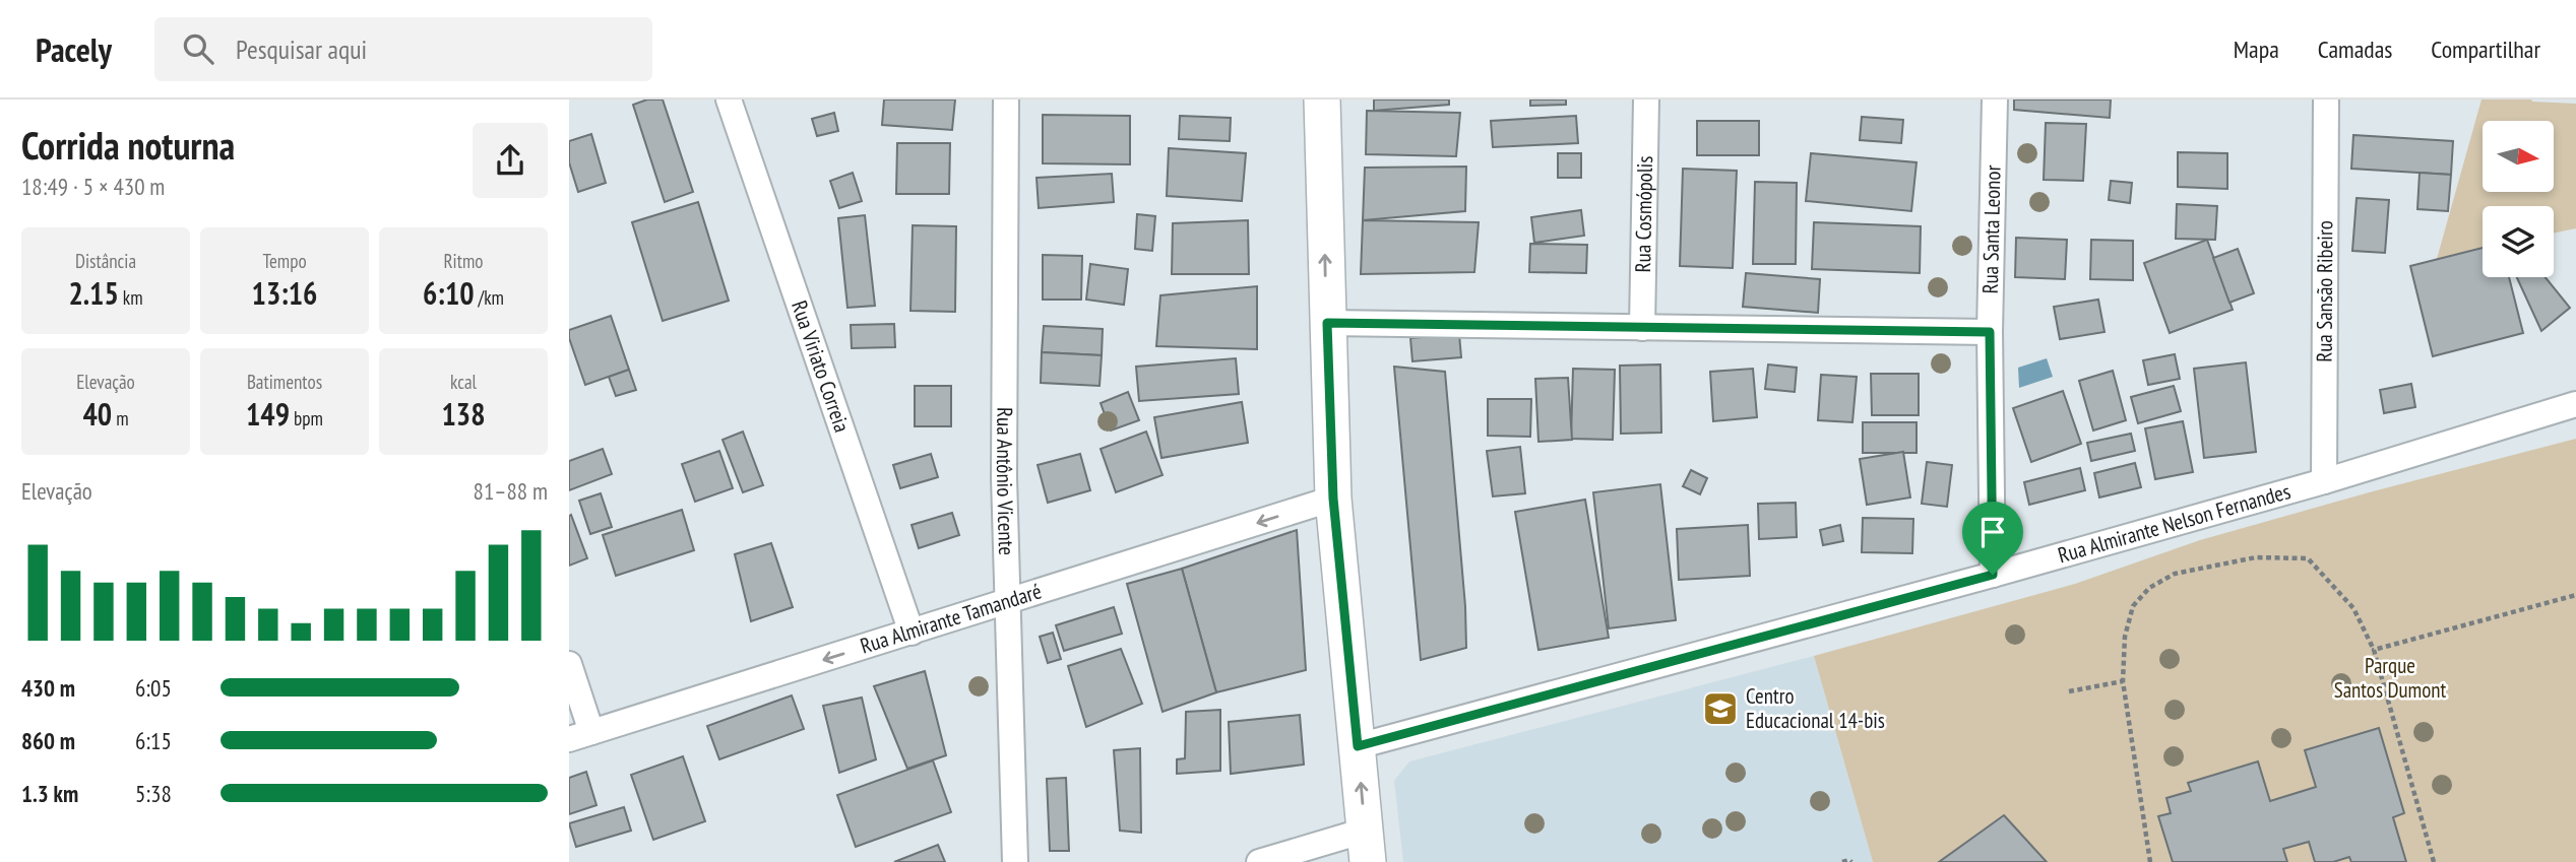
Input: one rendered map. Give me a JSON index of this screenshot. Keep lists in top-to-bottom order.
{
  "streets": {
    "street": [
      "Rua Cosmópolis",
      "Rua Santa Leonor",
      "Rua Sansão Ribeiro",
      "Rua Viriato Correia",
      "Rua Antônio Vicente",
      "Rua Almirante Nelson Fernandes",
      "Rua Almirante Tamandaré"
    ]
  },
  "crossings": [
    ["Rua Santa Leonor", "Rua Almirante Nelson Fernandes"],
    ["Rua Sansão Ribeiro", "Rua Almirante Nelson Fernandes"],
    ["Rua Viriato Correia", "Rua Almirante Tamandaré"],
    ["Rua Antônio Vicente", "Rua Almirante Tamandaré"]
  ],
  "one_way": ["Rua Almirante Tamandaré"],
  "parks": ["Parque Santos Dumont"],
  "places": {
    "school or university": ["Centro Educacional 14-bis"]
  },
  "north": "right",
  "page": {
    "header": "Pacely",
    "search": "Pesquisar aqui",
    "nav": ["Mapa", "Camadas", "Compartilhar"],
    "heading": ["Corrida noturna", "18:49 · 5 × 430 m"],
    "stats": [
      ["Distância", "2.15 km"],
      ["Tempo", "13:16"],
      ["Ritmo", "6:10 /km"],
      ["Elevação", "40 m"],
      ["Batimentos", "149 bpm"],
      ["kcal", "138"]
    ],
    "chart": ["Elevação", "81–88 m"],
    "list": [
      {
        "name": "430 m",
        "note": "6:05"
      },
      {
        "name": "860 m",
        "note": "6:15"
      },
      {
        "name": "1.3 km",
        "note": "5:38"
      }
    ]
  }
}
